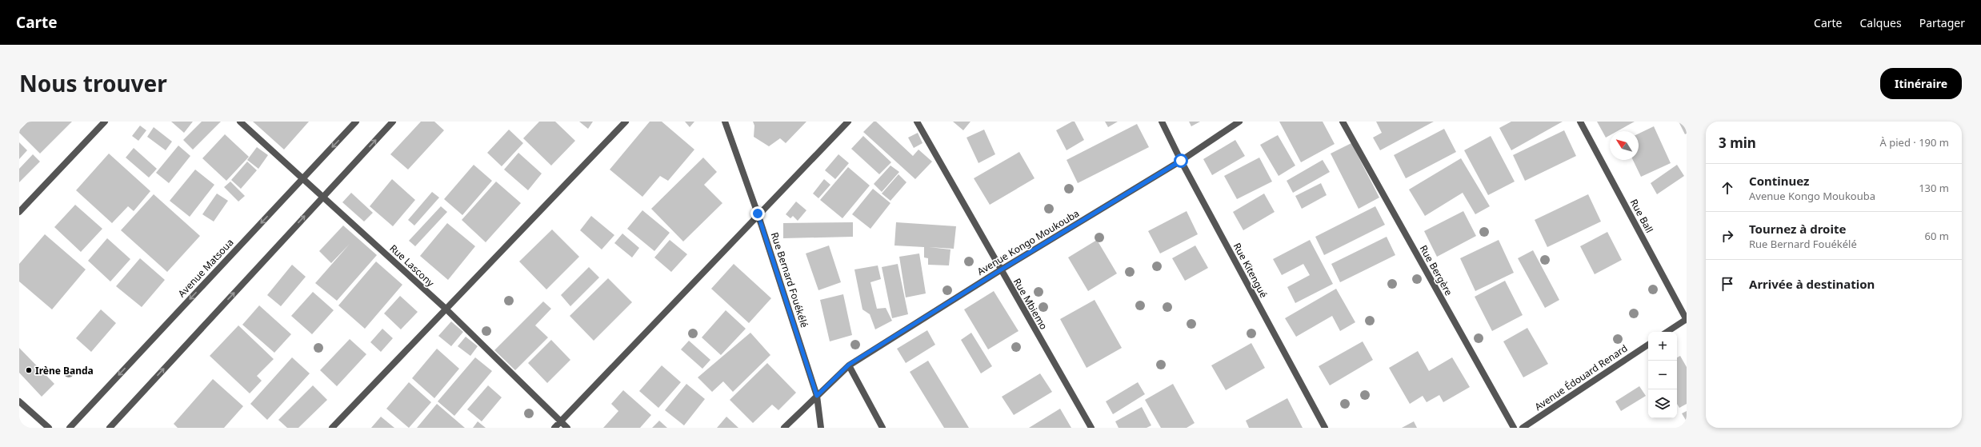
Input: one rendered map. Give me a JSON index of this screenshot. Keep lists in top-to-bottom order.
{
  "streets": {
    "street": [
      "Rue Ball",
      "Avenue Kongo Moukouba",
      "Rue Lascony",
      "Avenue Matsoua",
      "Rue Kitengué",
      "Rue Bergère",
      "Rue Bernard Fouékélé",
      "Rue Mbiemo",
      "Avenue Édouard Renard"
    ]
  },
  "crossings": [
    ["Avenue Kongo Moukouba", "Rue Kitengué"],
    ["Avenue Kongo Moukouba", "Rue Bernard Fouékélé"],
    ["Avenue Kongo Moukouba", "Rue Mbiemo"],
    ["Rue Lascony", "Avenue Matsoua"]
  ],
  "places": ["Irène Banda"],
  "north": "top left",
  "page": {
    "header": "Carte",
    "nav": ["Carte", "Calques", "Partager"],
    "title": "Nous trouver",
    "buttons": "Itinéraire",
    "heading": ["3 min", "À pied · 190 m"],
    "list": [
      ["Continuez", "Avenue Kongo Moukouba", "130 m"],
      ["Tournez à droite", "Rue Bernard Fouékélé", "60 m"],
      "Arrivée à destination"
    ],
    "map_buttons": ["+", "−"]
  }
}
